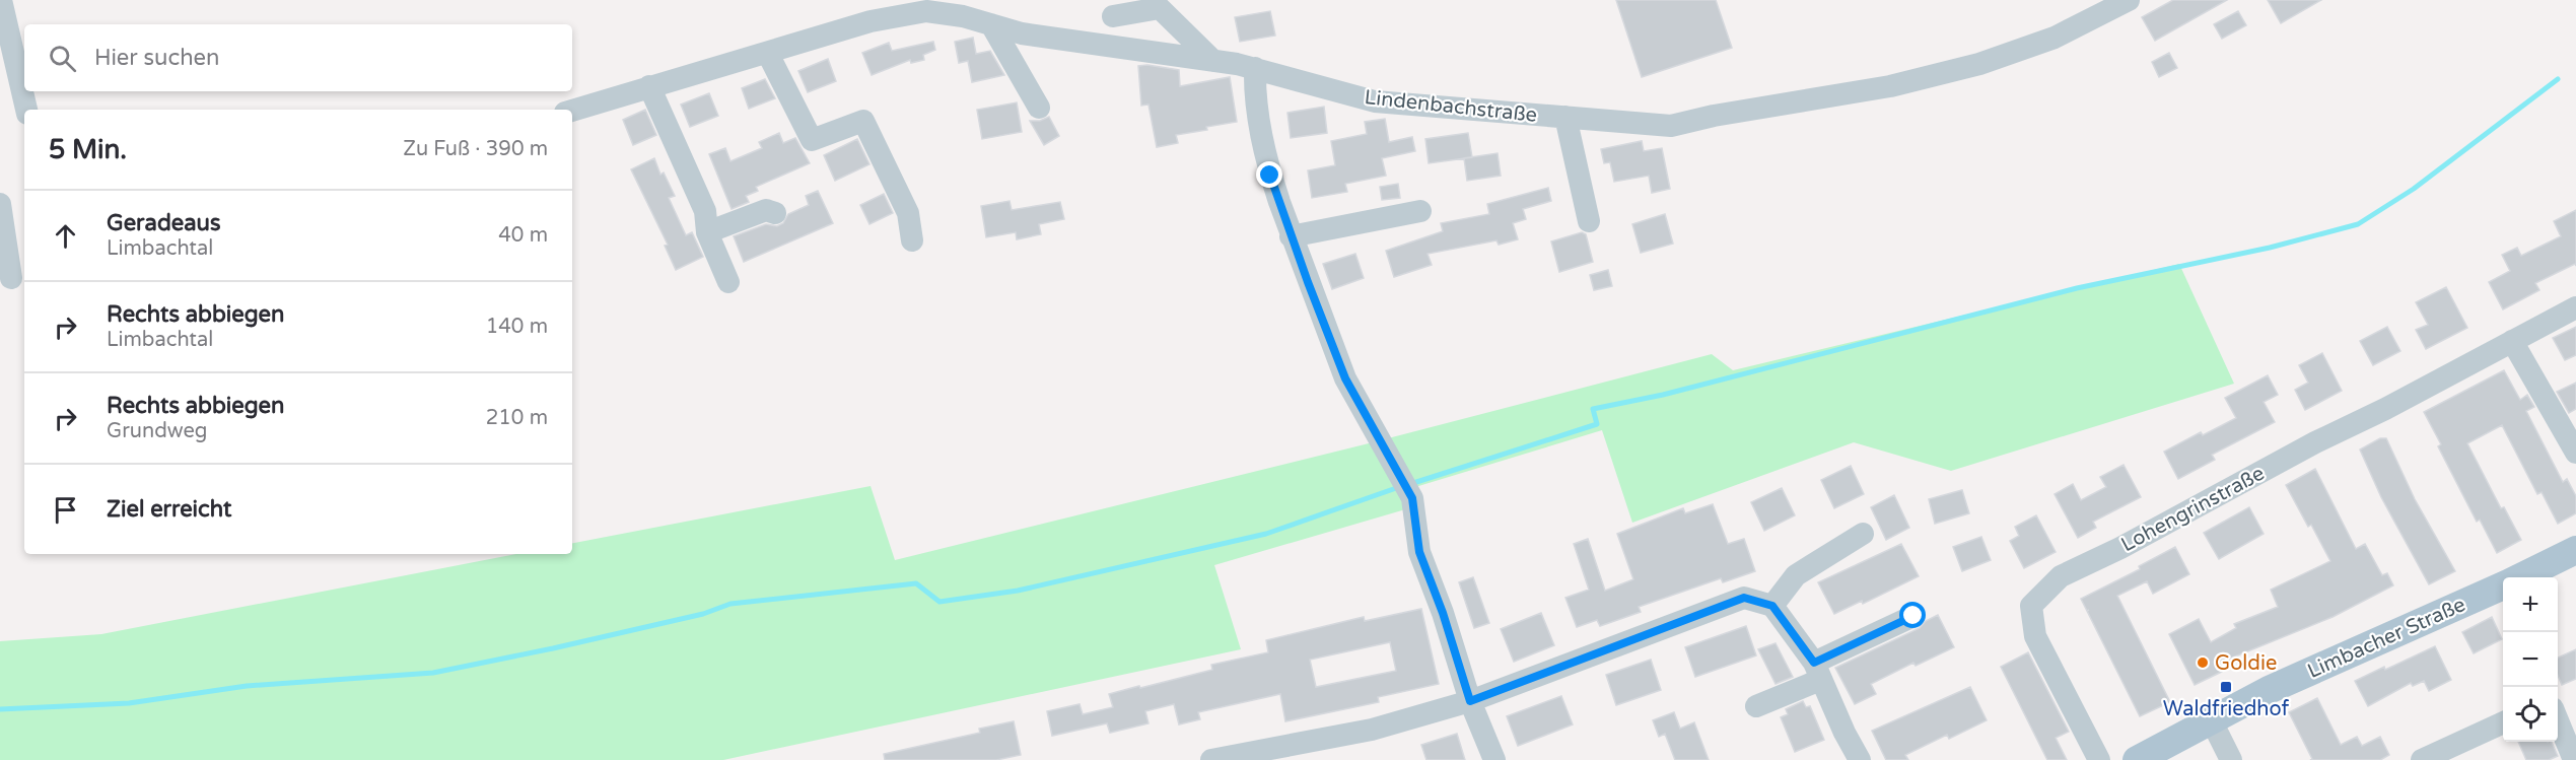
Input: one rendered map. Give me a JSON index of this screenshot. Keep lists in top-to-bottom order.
{
  "streets": {
    "main road": ["Limbacher Straße"],
    "street": ["Lindenbachstraße", "Lohengrinstraße"]
  },
  "places": {
    "other": ["Goldie"],
    "transit": ["Waldfriedhof"]
  },
  "page": {
    "search": "Hier suchen",
    "heading": ["5 Min.", "Zu Fuß · 390 m"],
    "list": [
      ["Geradeaus", "Limbachtal", "40 m"],
      ["Rechts abbiegen", "Limbachtal", "140 m"],
      ["Rechts abbiegen", "Grundweg", "210 m"],
      "Ziel erreicht"
    ],
    "map_buttons": ["+", "−"]
  }
}
